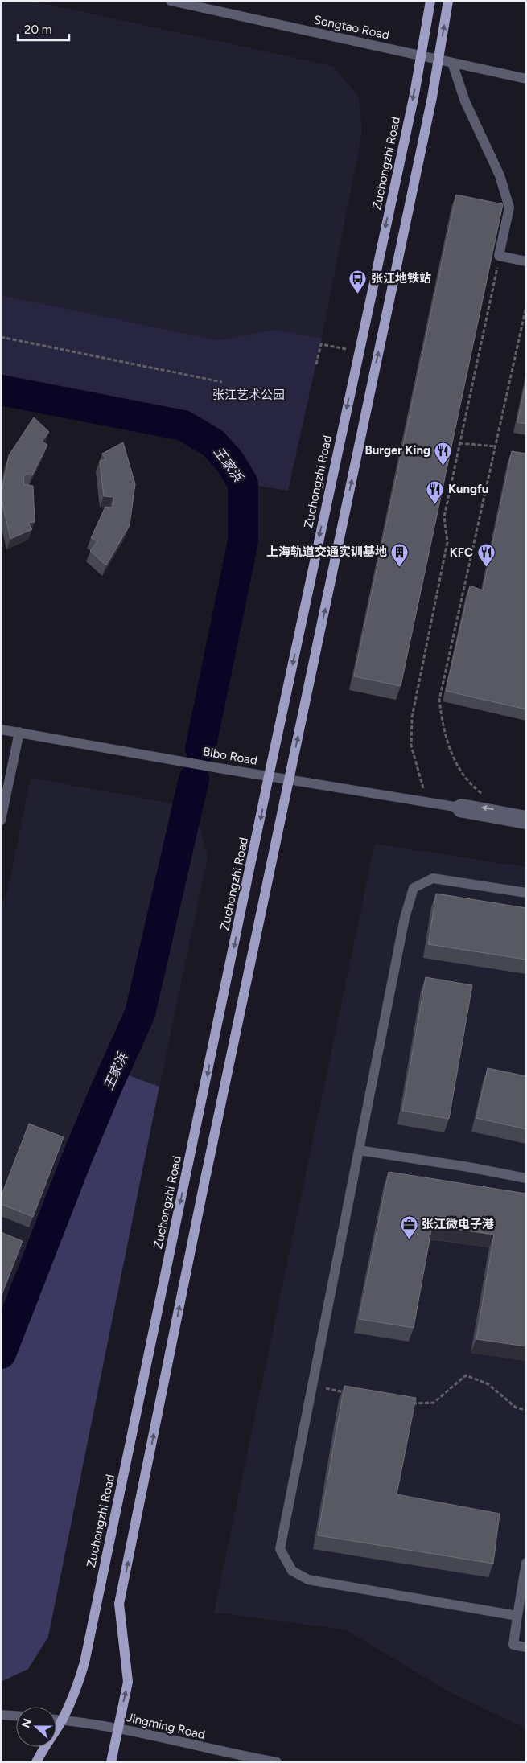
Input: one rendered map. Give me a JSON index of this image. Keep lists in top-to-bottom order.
{
  "streets": {
    "main road": ["Zuchongzhi Road"],
    "street": ["Songtao Road", "Bibo Road", "Jingming Road"]
  },
  "crossings": [
    ["Songtao Road", "Zuchongzhi Road"],
    ["Zuchongzhi Road", "Bibo Road"],
    ["Zuchongzhi Road", "Jingming Road"]
  ],
  "water": ["王家浜"],
  "parks": ["张江艺术公园"],
  "places": {
    "bus stop": ["张江地铁站"],
    "restaurant": ["Burger King", "Kungfu", "KFC"],
    "building": ["上海轨道交通实训基地"],
    "office": ["张江微电子港"]
  },
  "scale_bar": "20 m",
  "north": "left"
}
